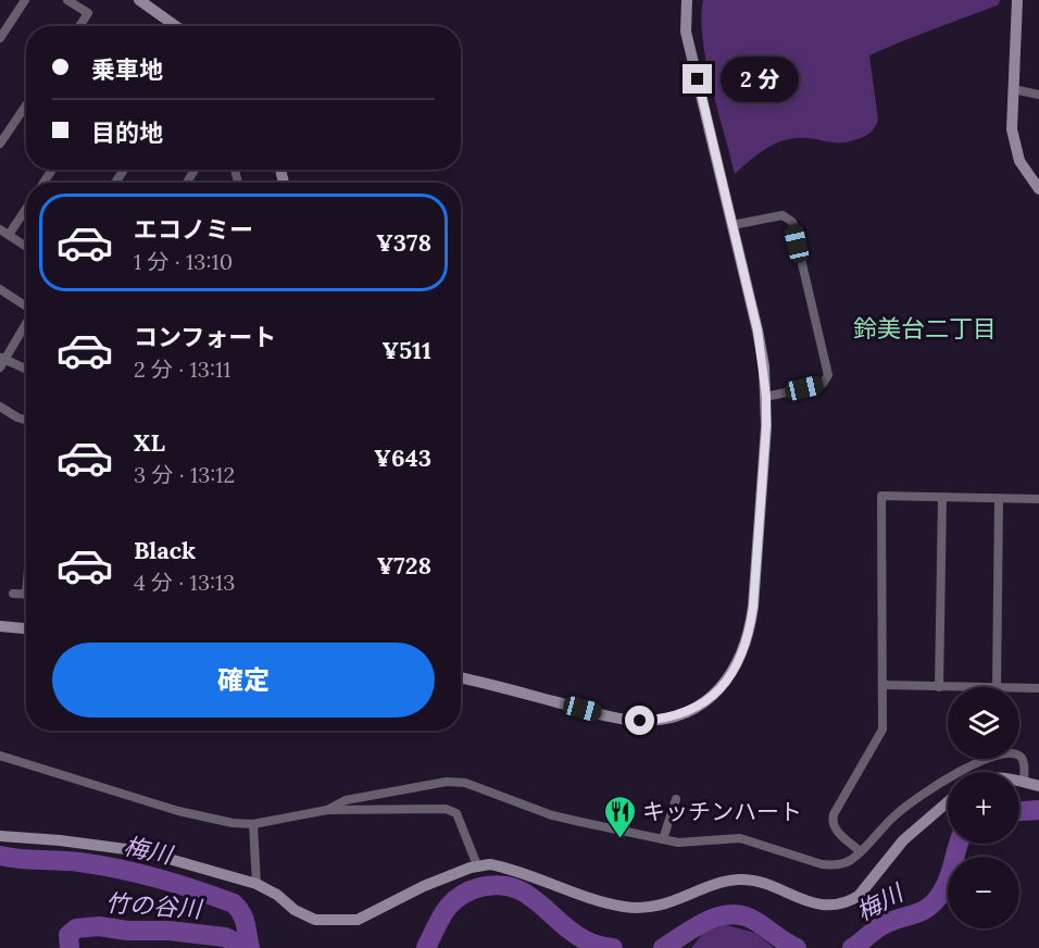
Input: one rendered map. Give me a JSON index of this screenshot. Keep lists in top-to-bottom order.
{
  "districts": ["鈴美台二丁目"],
  "water": ["梅川", "竹の谷川"],
  "places": {
    "restaurant": ["キッチンハート"]
  },
  "page": {
    "banner": ["乗車地", "目的地"],
    "bubble": "2 分",
    "list": [
      {
        "name": "エコノミー",
        "note": "1 分 · 13:10",
        "value": "¥378"
      },
      {
        "name": "コンフォート",
        "note": "2 分 · 13:11",
        "value": "¥511"
      },
      {
        "name": "XL",
        "note": "3 分 · 13:12",
        "value": "¥643"
      },
      {
        "name": "Black",
        "note": "4 分 · 13:13",
        "value": "¥728"
      }
    ],
    "buttons": "確定",
    "map_buttons": ["+", "−"]
  }
}
